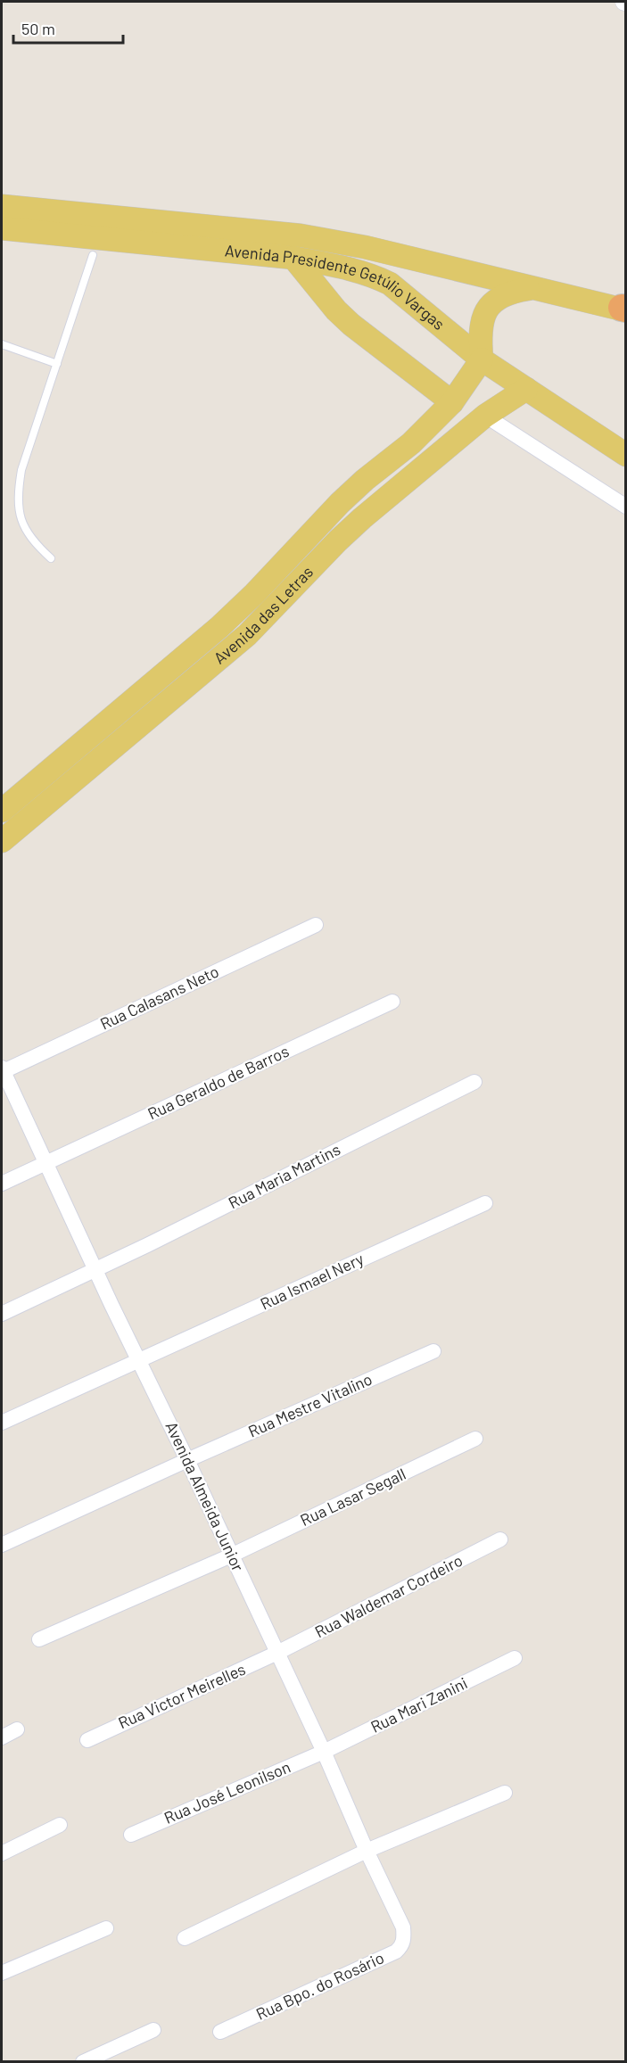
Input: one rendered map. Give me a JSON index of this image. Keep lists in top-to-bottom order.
{
  "streets": {
    "main road": ["Avenida Presidente Getúlio Vargas", "Avenida das Letras"],
    "street": [
      "Rua Calasans Neto",
      "Rua Geraldo de Barros",
      "Rua Maria Martins",
      "Rua Ismael Nery",
      "Rua Mestre Vitalino",
      "Avenida Almeida Junior",
      "Rua Lasar Segall",
      "Rua Waldemar Cordeiro",
      "Rua Victor Meirelles",
      "Rua Mari Zanini",
      "Rua José Leonilson",
      "Rua Bpo. do Rosário"
    ]
  },
  "crossings": [
    ["Avenida Presidente Getúlio Vargas", "Avenida das Letras"],
    ["Rua Calasans Neto", "Avenida Almeida Junior"],
    ["Rua Geraldo de Barros", "Avenida Almeida Junior"],
    ["Rua Maria Martins", "Avenida Almeida Junior"],
    ["Rua Ismael Nery", "Avenida Almeida Junior"],
    ["Rua Mestre Vitalino", "Avenida Almeida Junior"],
    ["Avenida Almeida Junior", "Rua Lasar Segall"],
    ["Avenida Almeida Junior", "Rua Waldemar Cordeiro"],
    ["Avenida Almeida Junior", "Rua Victor Meirelles"],
    ["Avenida Almeida Junior", "Rua Mari Zanini"],
    ["Avenida Almeida Junior", "Rua José Leonilson"],
    ["Avenida Almeida Junior", "Rua Bpo. do Rosário"],
    ["Rua Waldemar Cordeiro", "Rua Victor Meirelles"],
    ["Rua Mari Zanini", "Rua José Leonilson"]
  ],
  "scale_bar": "50 m"
}
